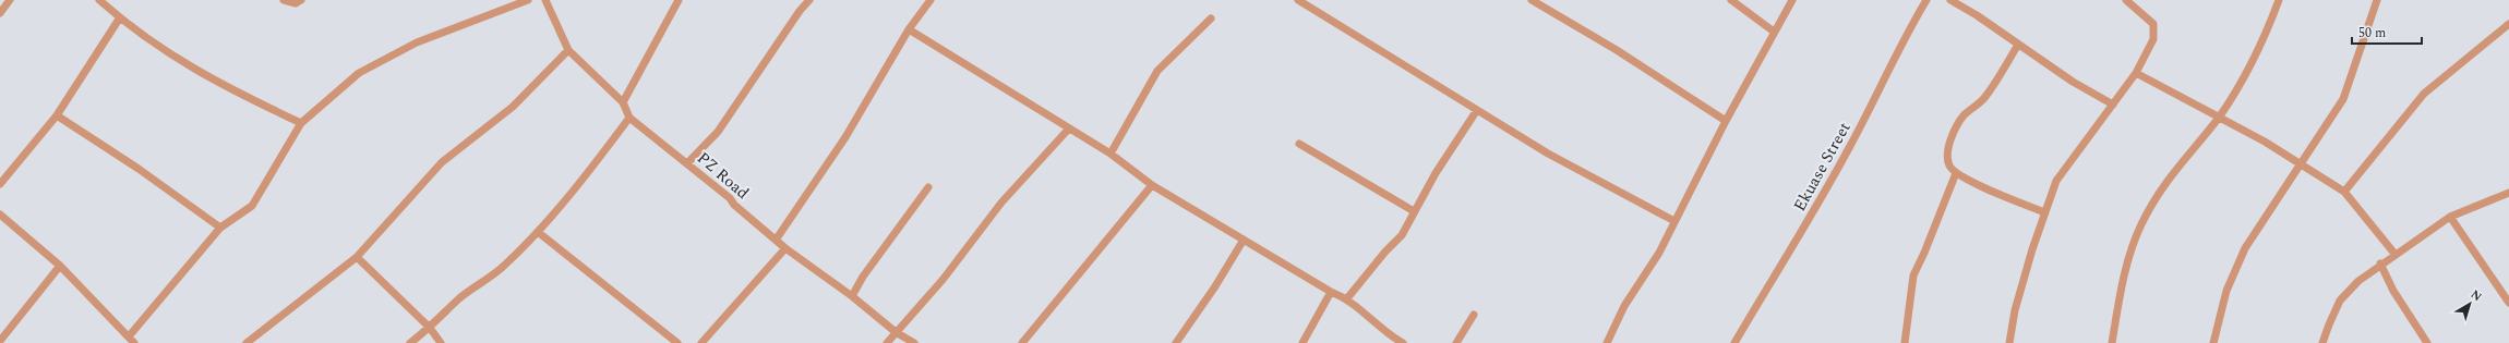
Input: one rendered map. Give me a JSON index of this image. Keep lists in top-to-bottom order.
{
  "streets": {
    "street": ["Ekuase Street", "PZ Road"]
  },
  "scale_bar": "50 m",
  "north": "top right"
}
